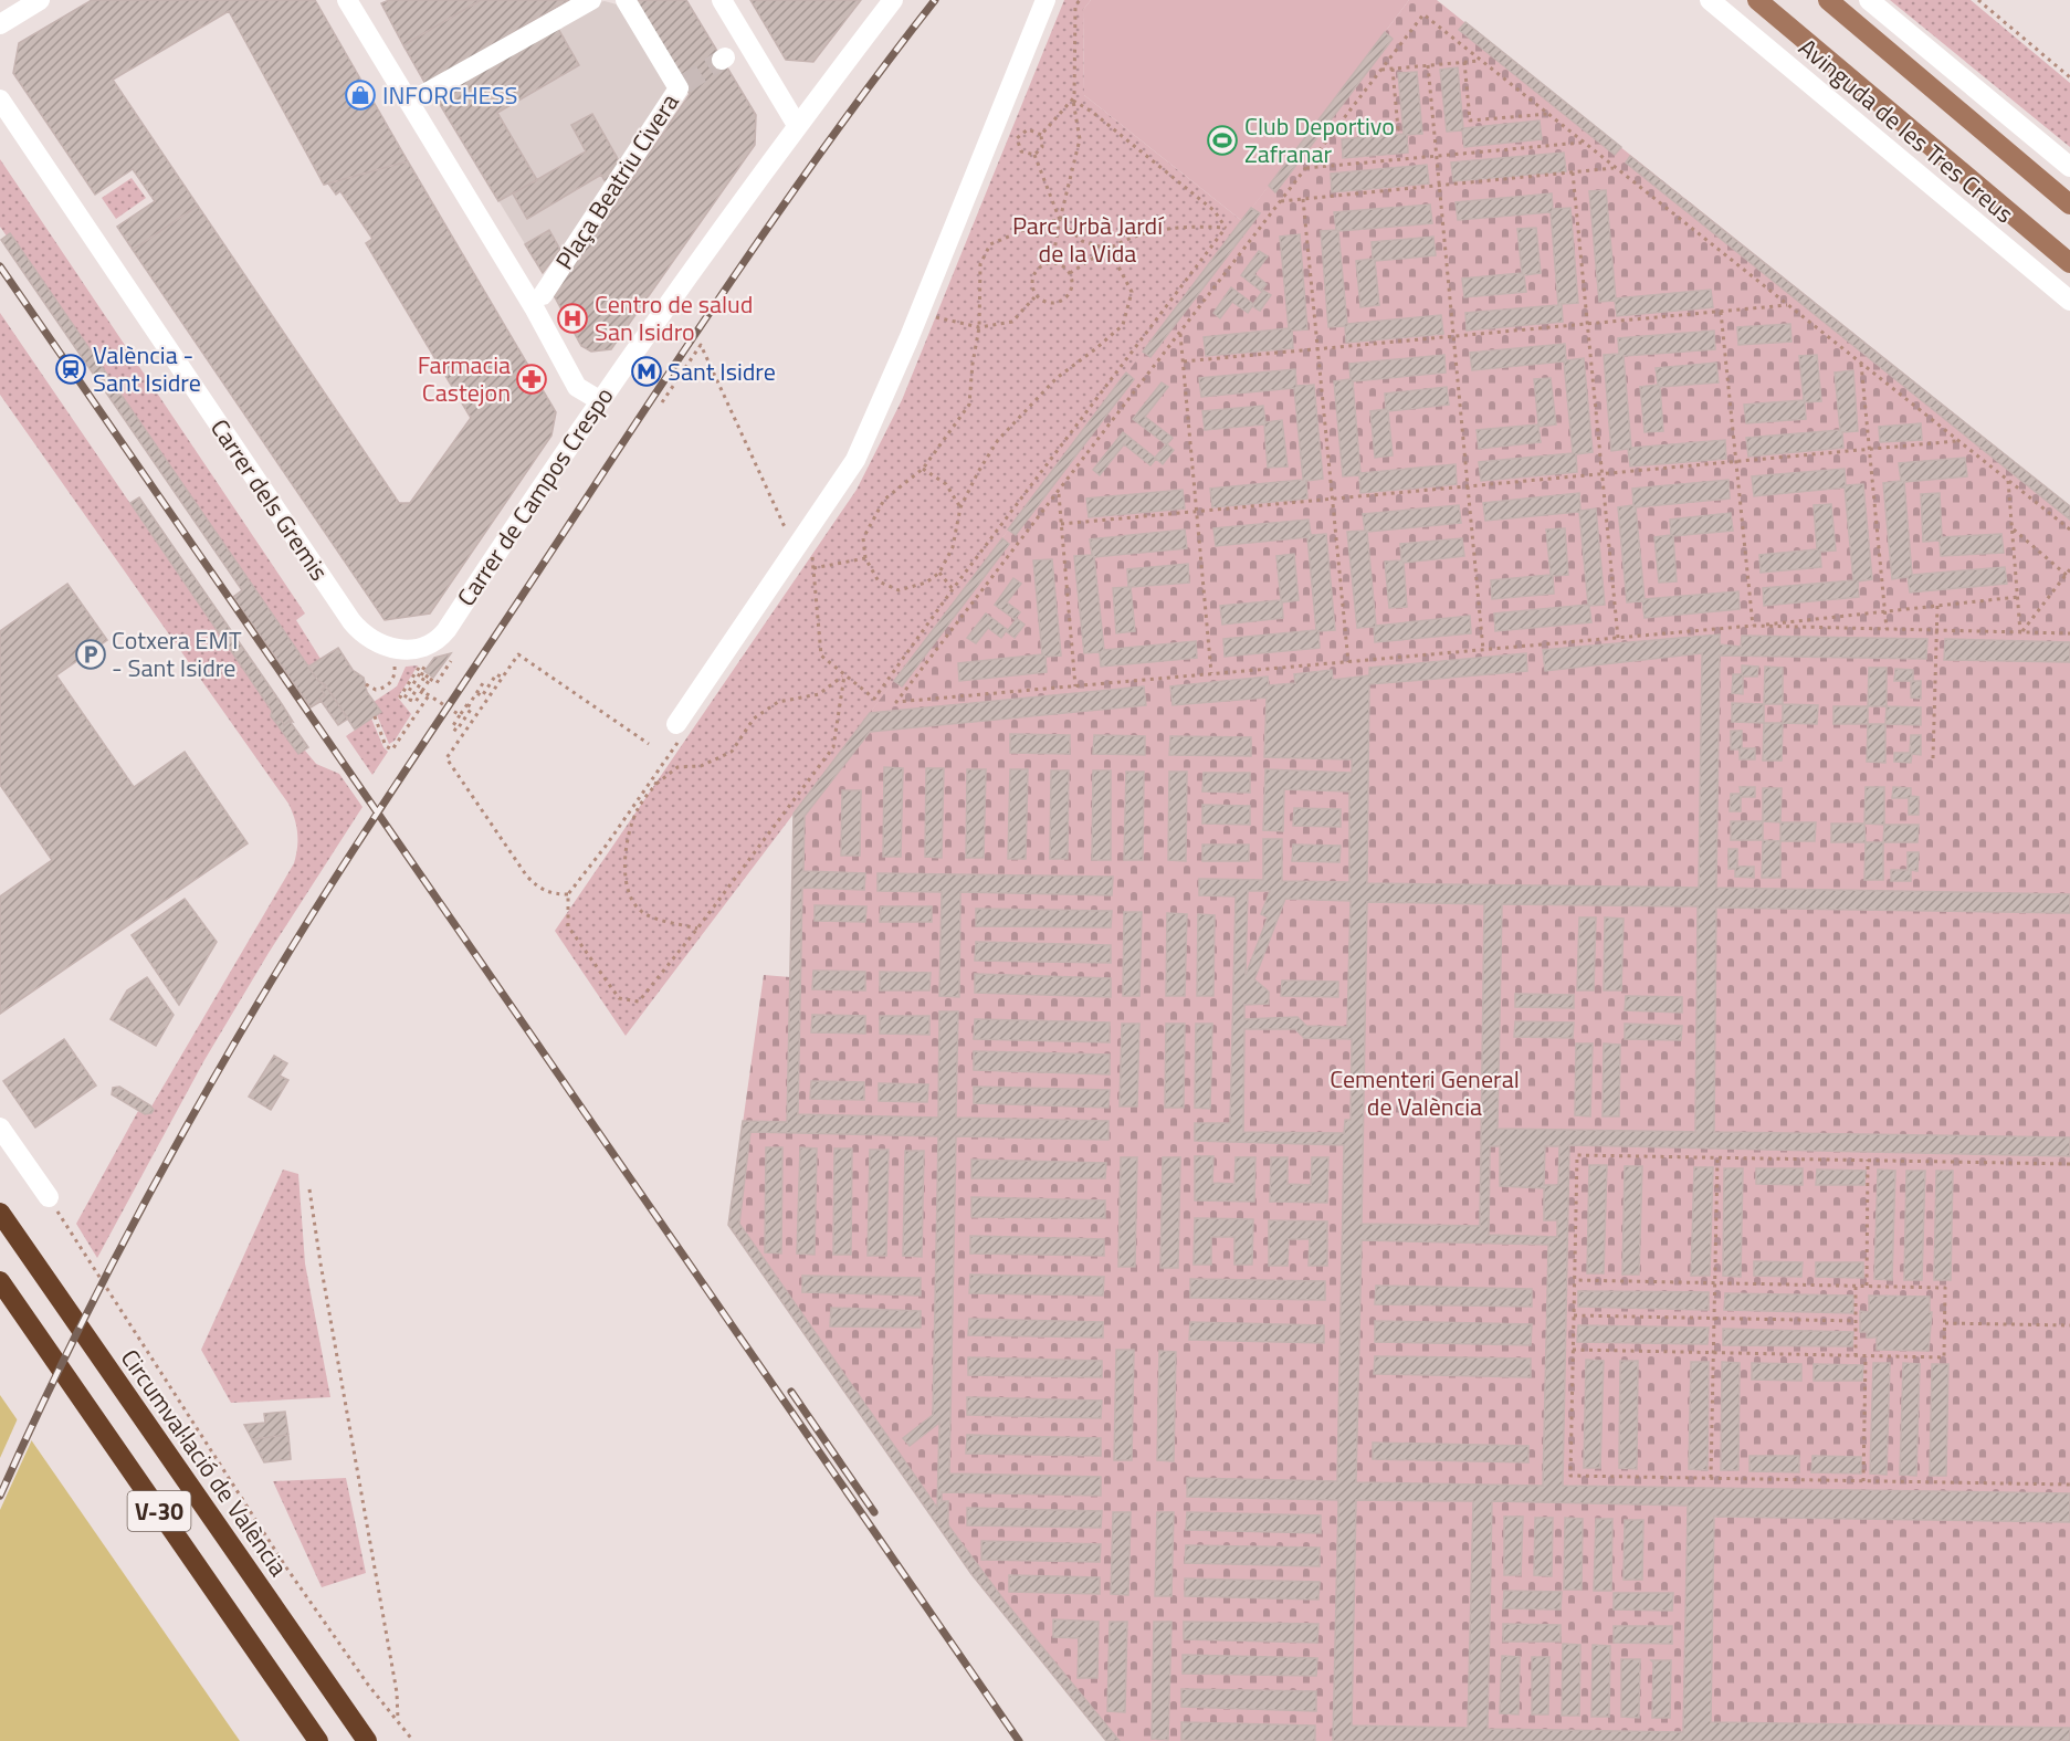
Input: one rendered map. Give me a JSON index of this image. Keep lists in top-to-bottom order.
{
  "streets": {
    "highway": ["Circumval·lació de València", "V-30"],
    "main road": ["Avinguda de les Tres Creus"],
    "street": ["Plaça Beatriu Civera", "Carrer de Campos Crespo", "Carrer dels Gremis"]
  },
  "crossings": [
    ["Carrer de Campos Crespo", "Carrer dels Gremis"]
  ],
  "parks": ["Parc Urbà Jardí de la Vida", "Cementeri General de València"],
  "places": {
    "shop": ["INFORCHESS"],
    "sports": ["Club Deportivo Zafranar"],
    "hospital": ["Centro de salud San Isidro"],
    "station": ["València - Sant Isidre"],
    "metro station": ["Sant Isidre"],
    "pharmacy": ["Farmacia Castejon"],
    "parking": ["Cotxera EMT - Sant Isidre"]
  }
}
